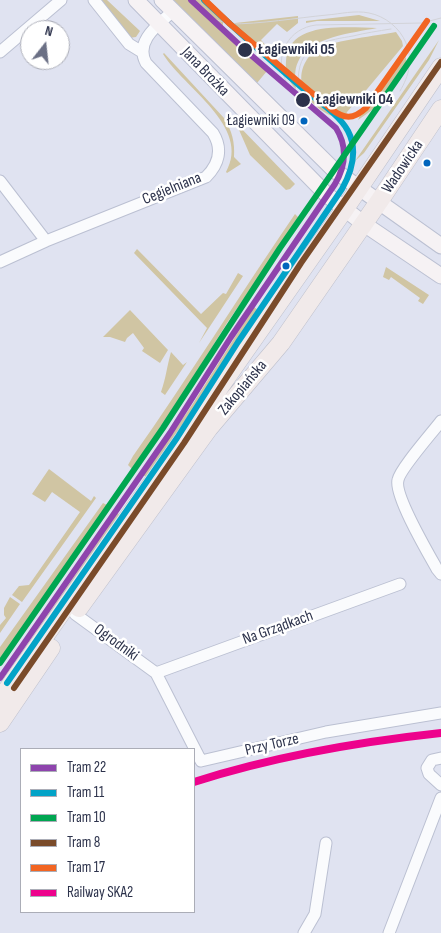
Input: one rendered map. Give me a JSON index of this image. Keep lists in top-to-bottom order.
{
  "streets": {
    "main road": ["Jana Brożka", "Wadowicka", "Zakopiańska"],
    "street": [
      "Cegielniana",
      "Na Grządkach",
      "Ogrodniki",
      "Przy Torze"
    ]
  },
  "crossings": [
    ["Jana Brożka", "Wadowicka"],
    ["Jana Brożka", "Zakopiańska"],
    ["Wadowicka", "Zakopiańska"],
    ["Zakopiańska", "Ogrodniki"],
    ["Na Grządkach", "Ogrodniki"],
    ["Na Grządkach", "Przy Torze"],
    ["Ogrodniki", "Przy Torze"]
  ],
  "places": ["Łagiewniki 05", "Łagiewniki 04", "Łagiewniki 09"],
  "lines": [
    "tram line 22",
    "tram line 11",
    "tram line 17",
    "tram line 10",
    "tram line 8",
    "rail line SKA2"
  ],
  "legend": [
    "Tram 22",
    "Tram 11",
    "Tram 10",
    "Tram 8",
    "Tram 17",
    "Railway SKA2"
  ],
  "north": "top"
}
